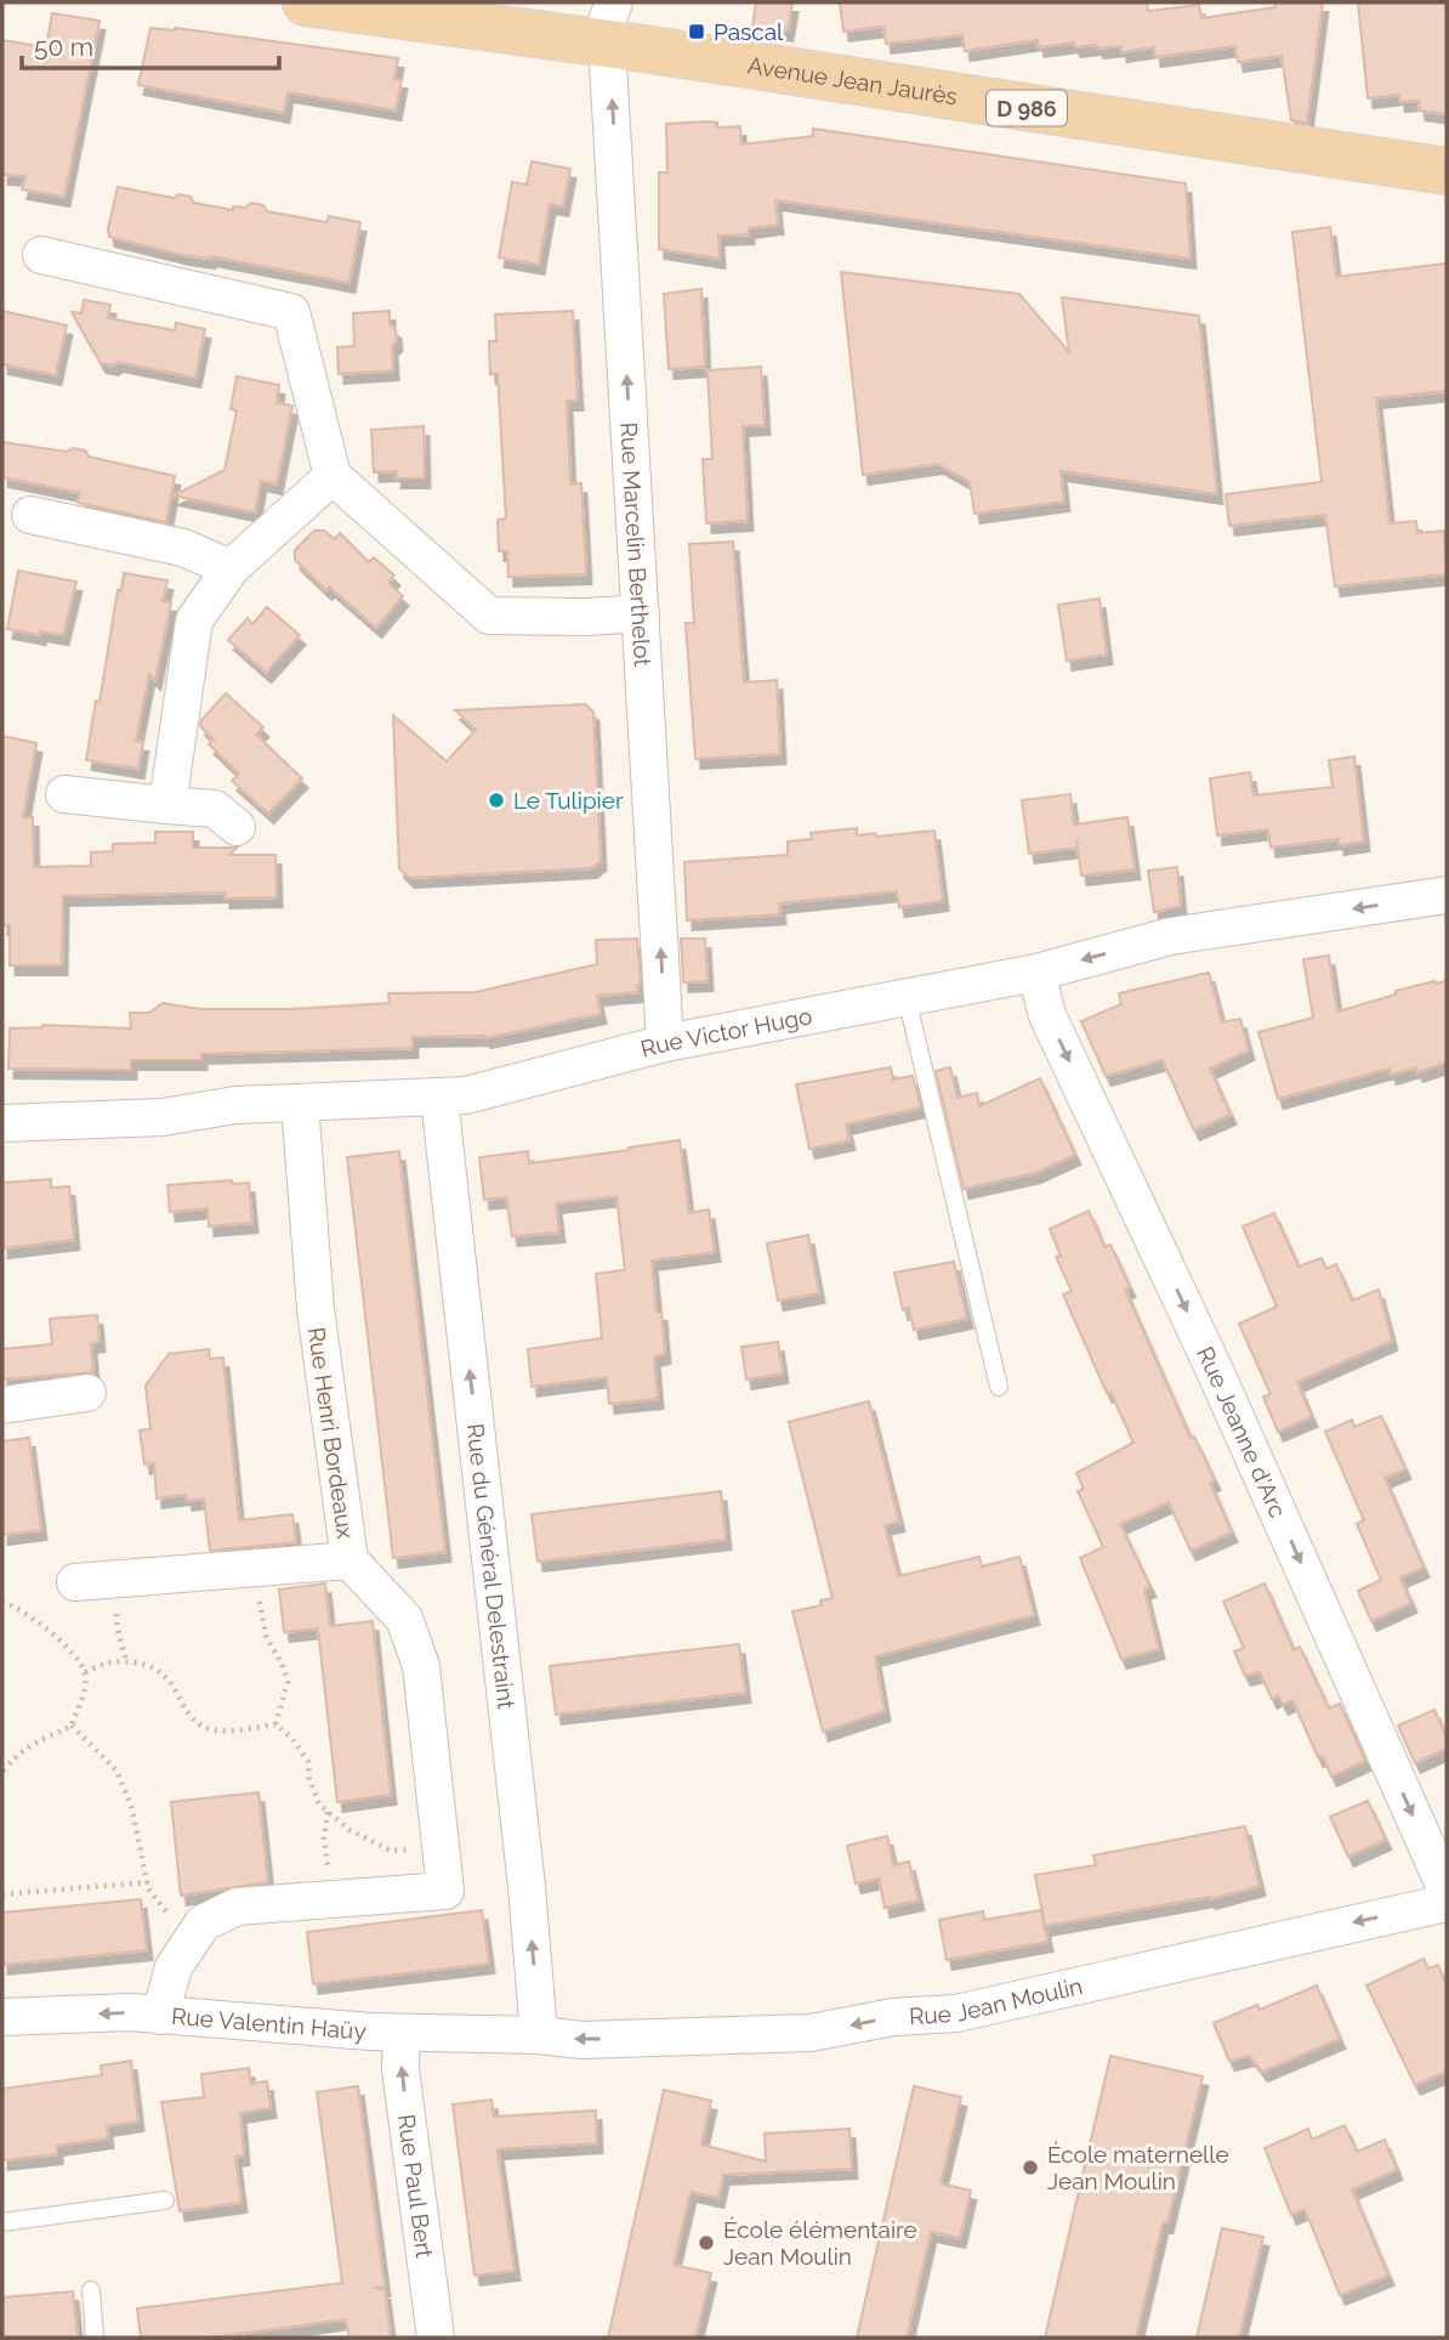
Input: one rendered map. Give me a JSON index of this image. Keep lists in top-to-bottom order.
{
  "streets": {
    "main road": ["Avenue Jean Jaurès", "D 986"],
    "street": [
      "Rue Marcelin Berthelot",
      "Rue Victor Hugo",
      "Rue Jeanne d'Arc",
      "Rue Henri Bordeaux",
      "Rue du Général Delestraint",
      "Rue Jean Moulin",
      "Rue Valentin Haüy",
      "Rue Paul Bert"
    ]
  },
  "crossings": [
    ["Avenue Jean Jaurès", "Rue Marcelin Berthelot"],
    ["Rue Marcelin Berthelot", "Rue Victor Hugo"],
    ["Rue Victor Hugo", "Rue Jeanne d'Arc"],
    ["Rue Victor Hugo", "Rue Henri Bordeaux"],
    ["Rue Victor Hugo", "Rue du Général Delestraint"],
    ["Rue du Général Delestraint", "Rue Jean Moulin"],
    ["Rue du Général Delestraint", "Rue Valentin Haüy"],
    ["Rue Jean Moulin", "Rue Valentin Haüy"],
    ["Rue Valentin Haüy", "Rue Paul Bert"]
  ],
  "one_way": [
    "Rue Marcelin Berthelot",
    "Rue Jeanne d'Arc",
    "Rue du Général Delestraint",
    "Rue Jean Moulin",
    "Rue Paul Bert"
  ],
  "places": {
    "transit": ["Pascal"],
    "other": ["Le Tulipier", "École maternelle Jean Moulin", "École élémentaire Jean Moulin"]
  },
  "scale_bar": "50 m"
}
